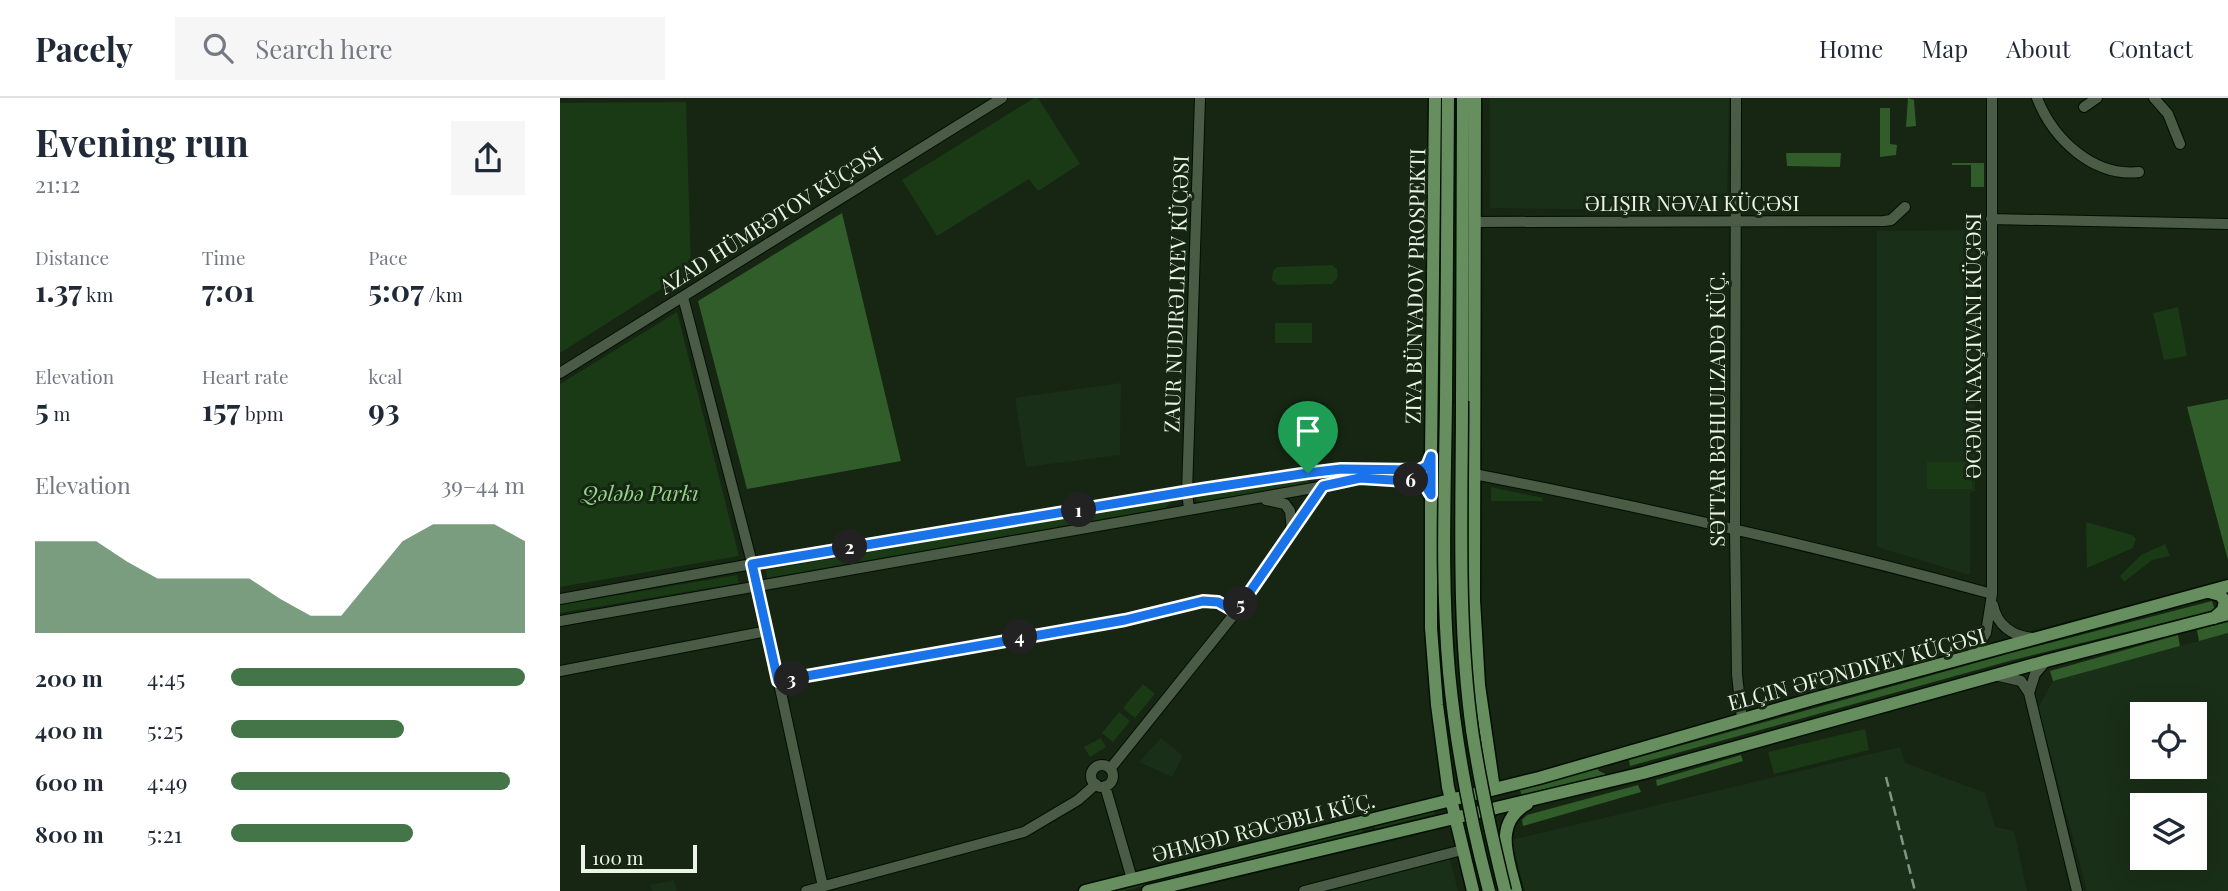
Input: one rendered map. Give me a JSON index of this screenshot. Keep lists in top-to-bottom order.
{
  "streets": {
    "main road": ["ZIYA BÜNYADOV PROSPEKTI", "ELÇIN ƏFƏNDIYEV KÜÇƏSI", "ƏHMƏD RƏCƏBLI KÜÇ."],
    "street": [
      "ƏLIŞIR NƏVAI KÜÇƏSI",
      "AZAD HÜMBƏTOV KÜÇƏSI",
      "ZAUR NUDIRƏLIYEV KÜÇƏSI",
      "ƏCƏMI NAXÇIVANI KÜÇƏSI",
      "SƏTTAR BƏHLULZADƏ KÜÇ."
    ]
  },
  "crossings": [
    ["ƏLIŞIR NƏVAI KÜÇƏSI", "SƏTTAR BƏHLULZADƏ KÜÇ."],
    ["ZIYA BÜNYADOV PROSPEKTI", "ƏHMƏD RƏCƏBLI KÜÇ."],
    ["SƏTTAR BƏHLULZADƏ KÜÇ.", "ELÇIN ƏFƏNDIYEV KÜÇƏSI"],
    ["ELÇIN ƏFƏNDIYEV KÜÇƏSI", "ƏHMƏD RƏCƏBLI KÜÇ."]
  ],
  "parks": ["Qələbə Parkı"],
  "scale_bar": "100 m",
  "page": {
    "header": "Pacely",
    "search": "Search here",
    "nav": [
      "Home",
      "Map",
      "About",
      "Contact"
    ],
    "heading": ["Evening run", "21:12"],
    "stats": [
      ["Distance", "1.37 km"],
      ["Time", "7:01"],
      ["Pace", "5:07 /km"],
      ["Elevation", "5 m"],
      ["Heart rate", "157 bpm"],
      ["kcal", "93"]
    ],
    "chart": ["Elevation", "39–44 m"],
    "pins": [
      "6",
      "1",
      "2",
      "5",
      "4",
      "3"
    ],
    "list": [
      {
        "name": "200 m",
        "note": "4:45"
      },
      {
        "name": "400 m",
        "note": "5:25"
      },
      {
        "name": "600 m",
        "note": "4:49"
      },
      {
        "name": "800 m",
        "note": "5:21"
      }
    ],
    "scale": "100 m"
  }
}
